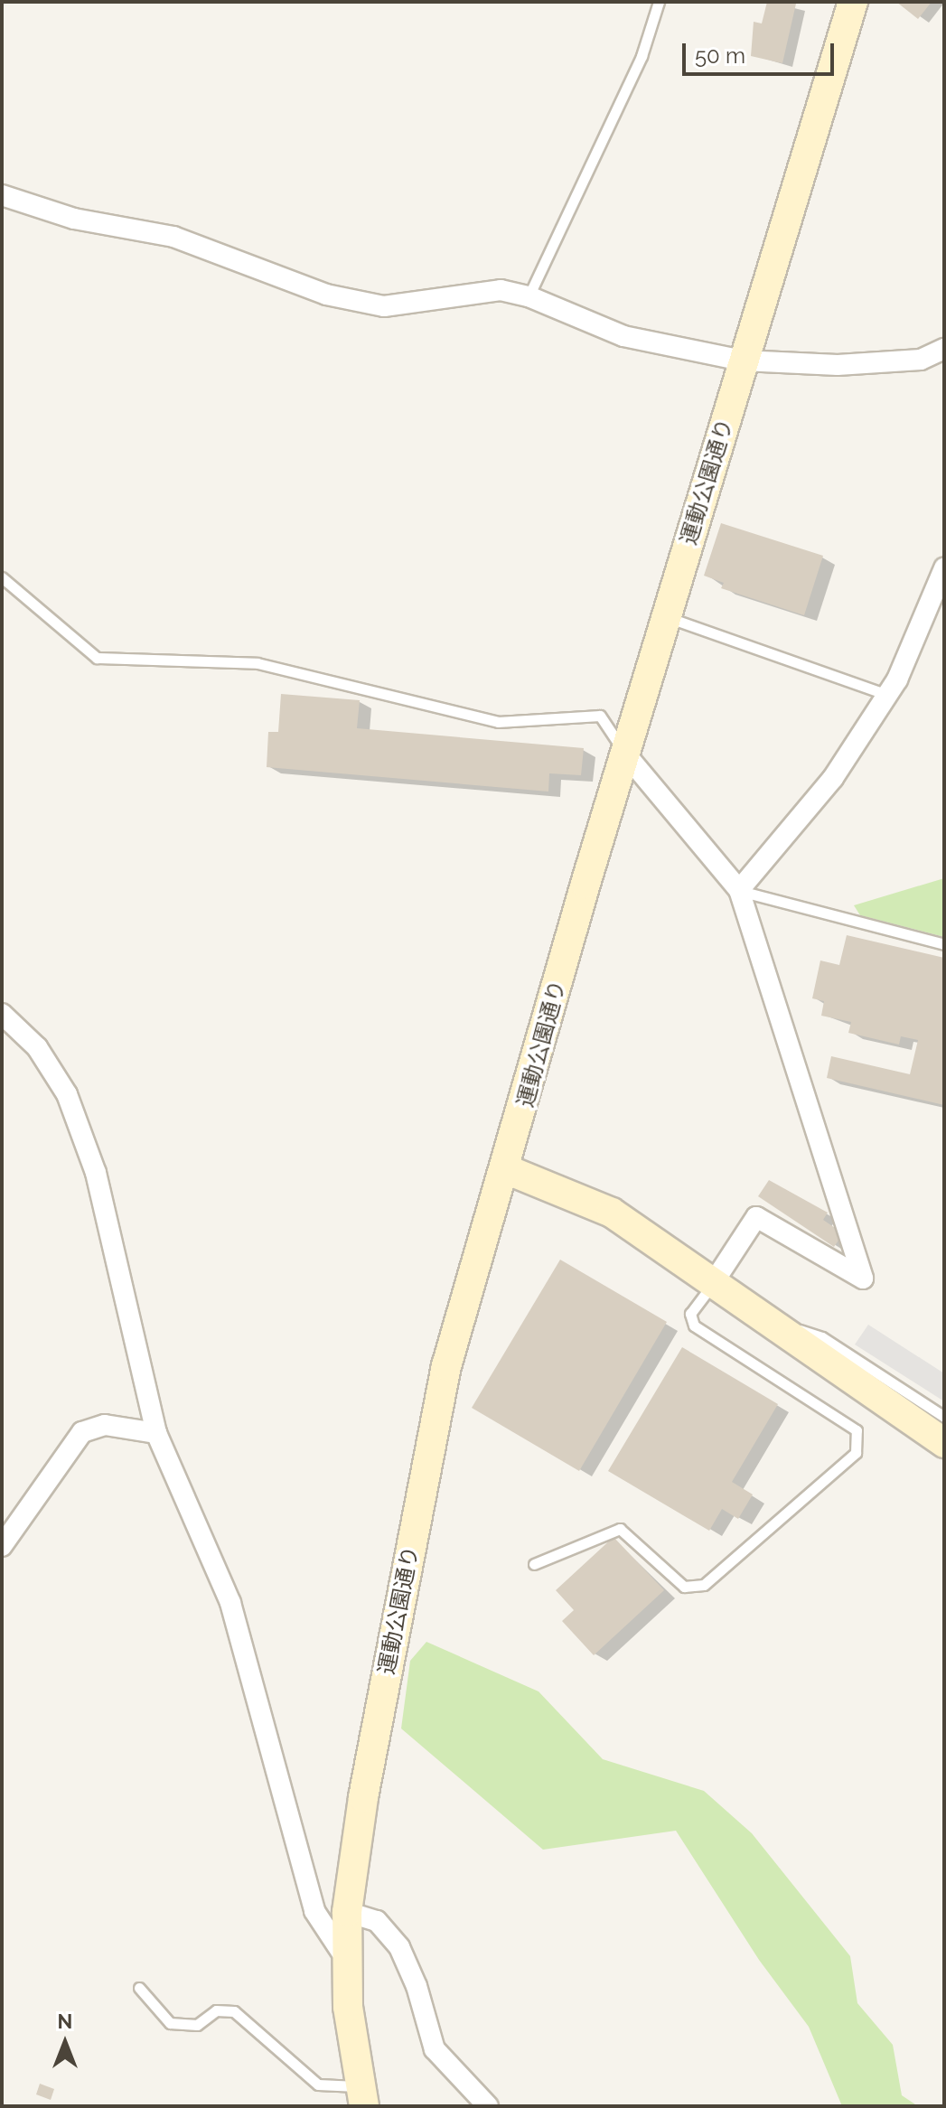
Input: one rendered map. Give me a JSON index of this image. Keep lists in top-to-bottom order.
{
  "streets": {
    "street": ["運動公園通り"]
  },
  "scale_bar": "50 m",
  "north": "top"
}
